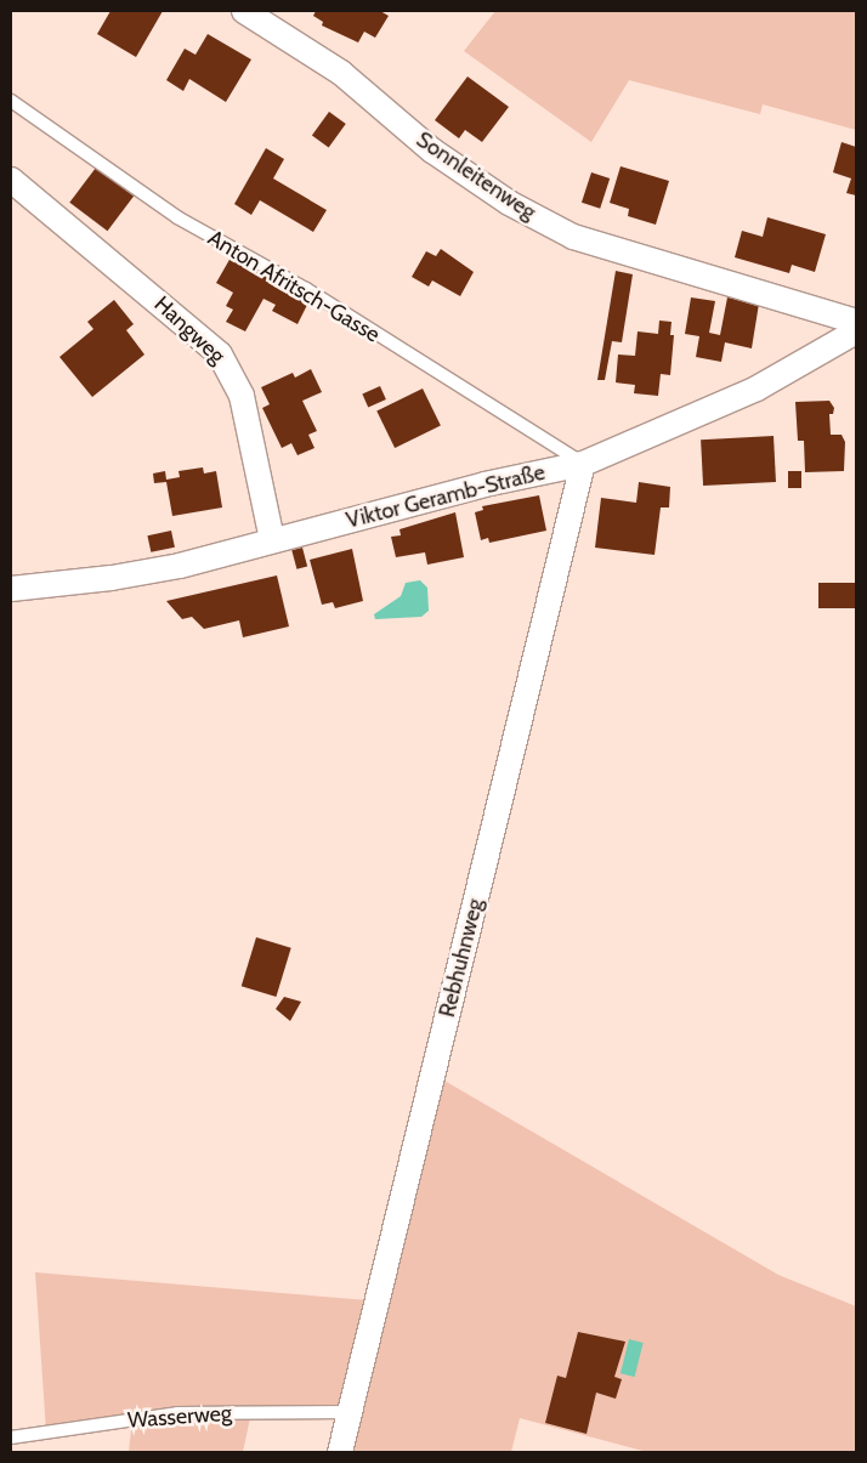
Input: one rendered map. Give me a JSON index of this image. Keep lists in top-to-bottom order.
{
  "streets": {
    "street": [
      "Sonnleitenweg",
      "Hangweg",
      "Viktor Geramb-Straße",
      "Rebhuhnweg"
    ],
    "lane": ["Anton Afritsch-Gasse", "Wasserweg"]
  },
  "crossings": [
    ["Anton Afritsch-Gasse", "Viktor Geramb-Straße"],
    ["Anton Afritsch-Gasse", "Rebhuhnweg"],
    ["Hangweg", "Viktor Geramb-Straße"],
    ["Viktor Geramb-Straße", "Rebhuhnweg"],
    ["Rebhuhnweg", "Wasserweg"]
  ]
}
